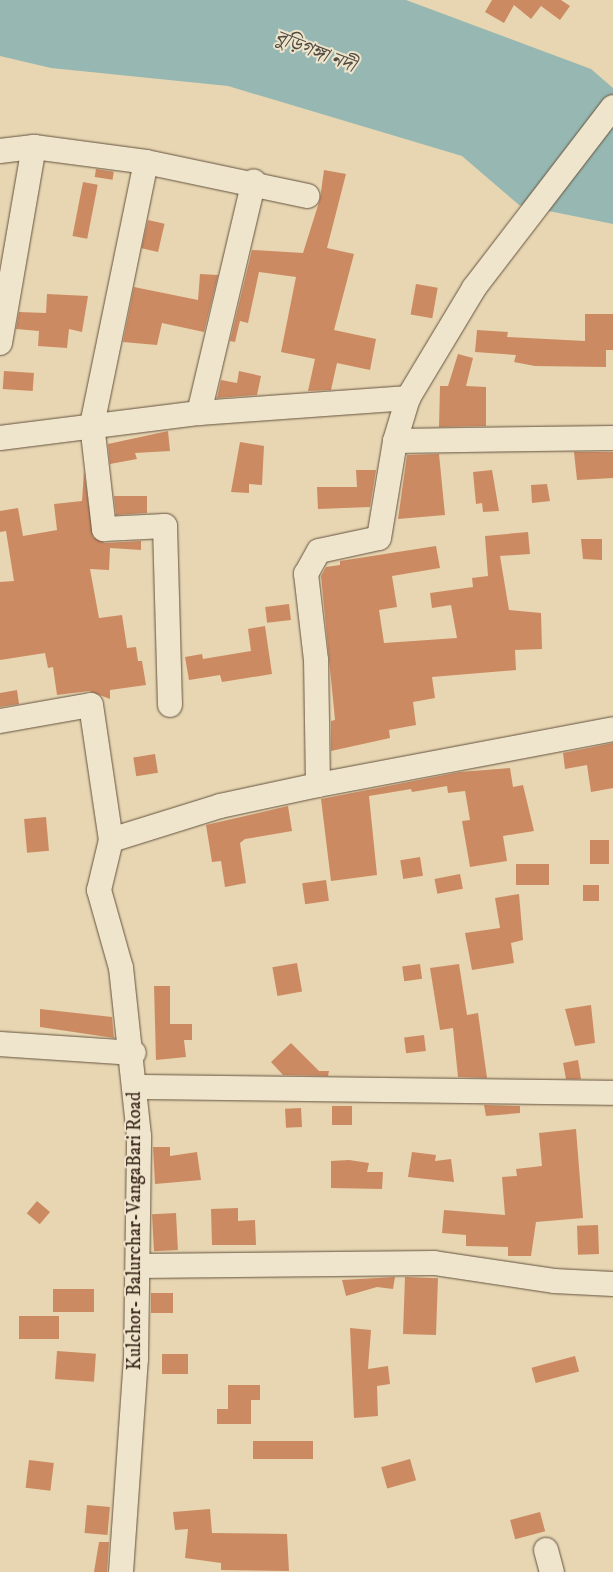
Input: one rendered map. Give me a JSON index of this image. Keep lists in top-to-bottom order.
{
  "streets": {
    "street": ["Kulchor- Balurchar-VangaBari Road"]
  },
  "water": ["বুড়িগঙ্গা নদী"]
}
